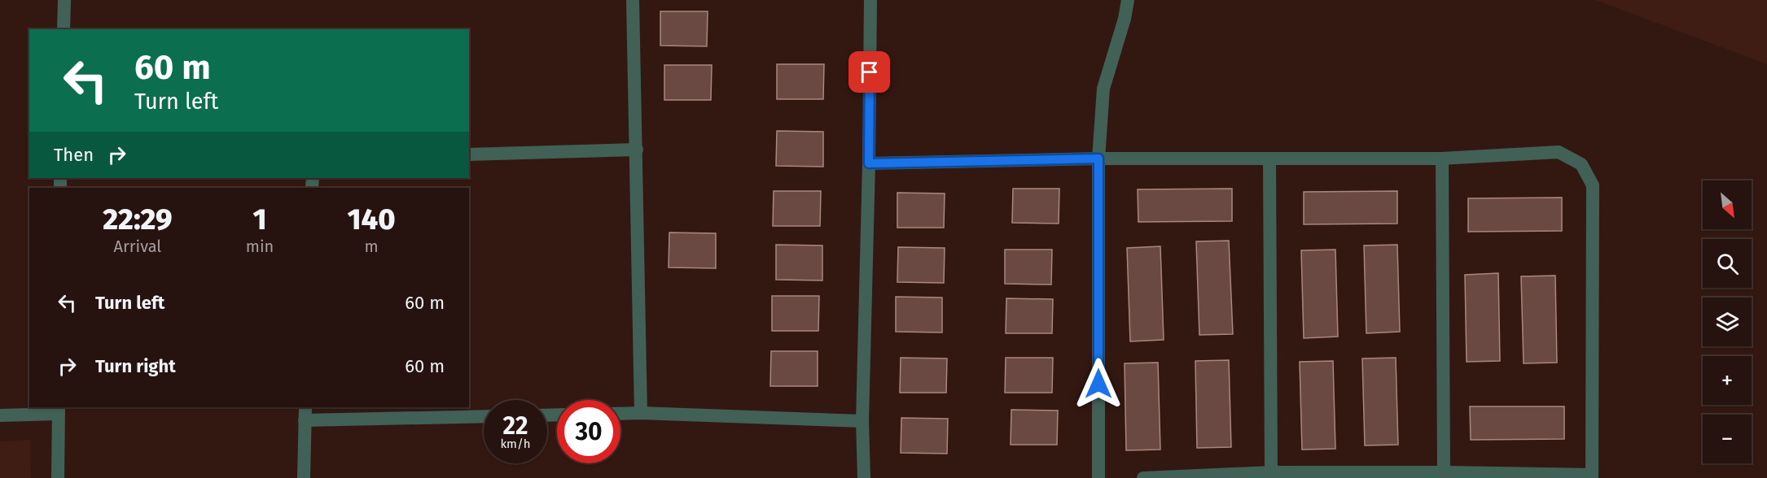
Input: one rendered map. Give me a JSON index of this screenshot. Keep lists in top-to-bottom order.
{
  "north": "bottom right",
  "page": {
    "turn": ["60 m", "Turn left"],
    "then": "Then",
    "map_buttons": ["+", "−"],
    "eta": [
      "22:29",
      "Arrival",
      "1",
      "min",
      "140",
      "m"
    ],
    "list": [
      {
        "name": "Turn left",
        "value": "60 m"
      },
      {
        "name": "Turn right",
        "value": "60 m"
      }
    ],
    "speed": "22 km/h",
    "limit": "30"
  }
}
